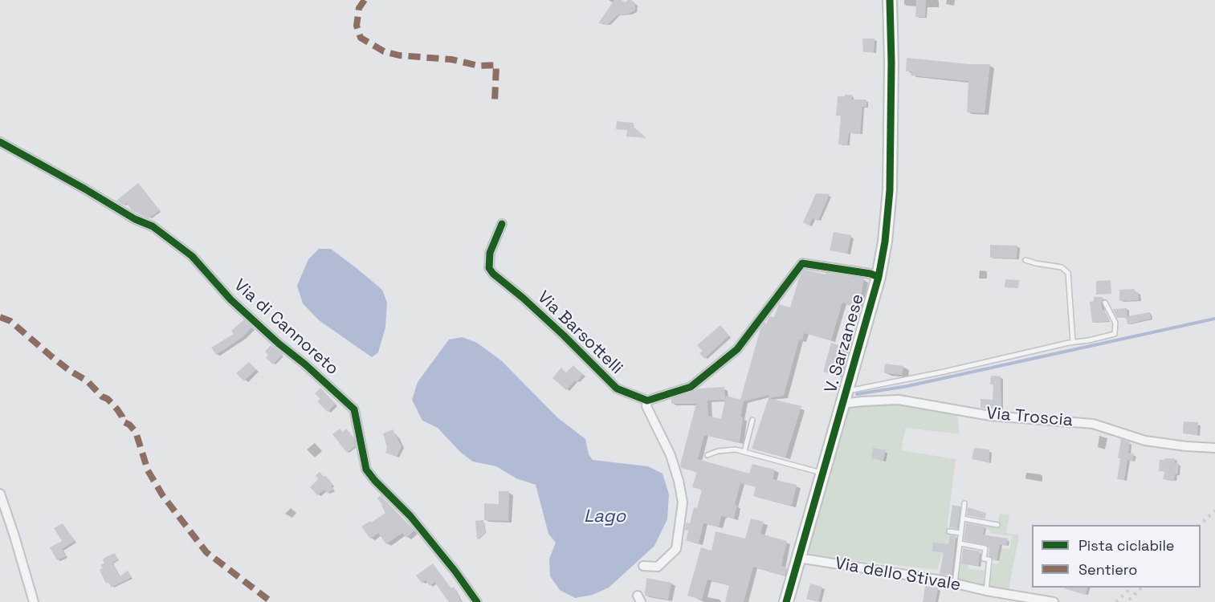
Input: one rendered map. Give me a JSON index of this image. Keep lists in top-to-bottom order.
{
  "streets": {
    "main road": ["V. Sarzanese"],
    "street": [
      "Via di Cannoreto",
      "Via Barsottelli",
      "Via Troscia",
      "Via dello Stivale"
    ]
  },
  "crossings": [
    ["V. Sarzanese", "Via Troscia"],
    ["V. Sarzanese", "Via dello Stivale"]
  ],
  "water": ["Lago"],
  "legend": ["Pista ciclabile", "Sentiero"]
}
